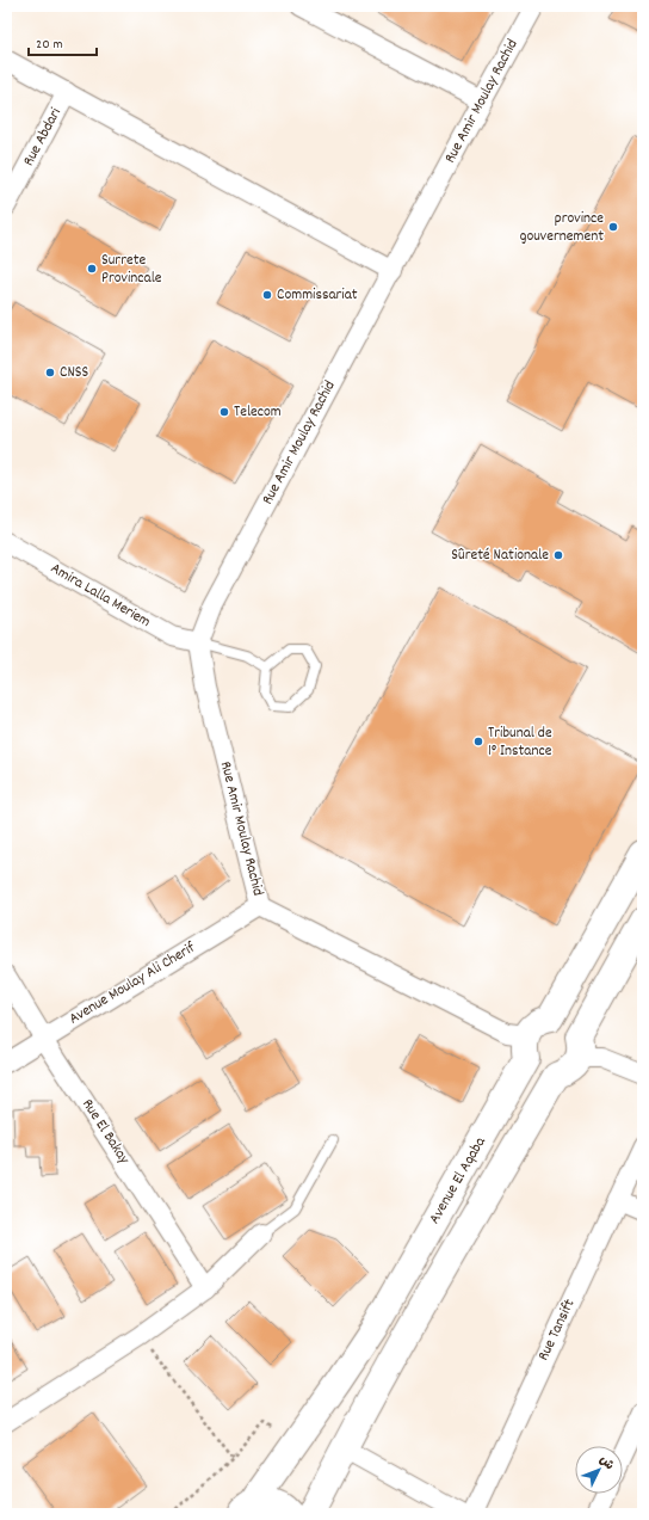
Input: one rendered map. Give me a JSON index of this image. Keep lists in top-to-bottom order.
{
  "streets": {
    "main road": ["Avenue El Aqaba"],
    "street": [
      "Rue Amir Moulay Rachid",
      "Rue Abdari",
      "Amira Lalla Meriem",
      "Avenue Moulay Ali Cherif",
      "Rue El Bakay",
      "Rue Tansift"
    ]
  },
  "crossings": [
    ["Rue Amir Moulay Rachid", "Amira Lalla Meriem"],
    ["Rue Amir Moulay Rachid", "Avenue Moulay Ali Cherif"],
    ["Avenue Moulay Ali Cherif", "Rue El Bakay"]
  ],
  "places": [
    "province gouvernement",
    "Surrete Provincale",
    "Commissariat",
    "CNSS",
    "Telecom",
    "Sûreté Nationale",
    "Tribunal de 1° Instance"
  ],
  "scale_bar": "20 m",
  "north": "top right"
}
